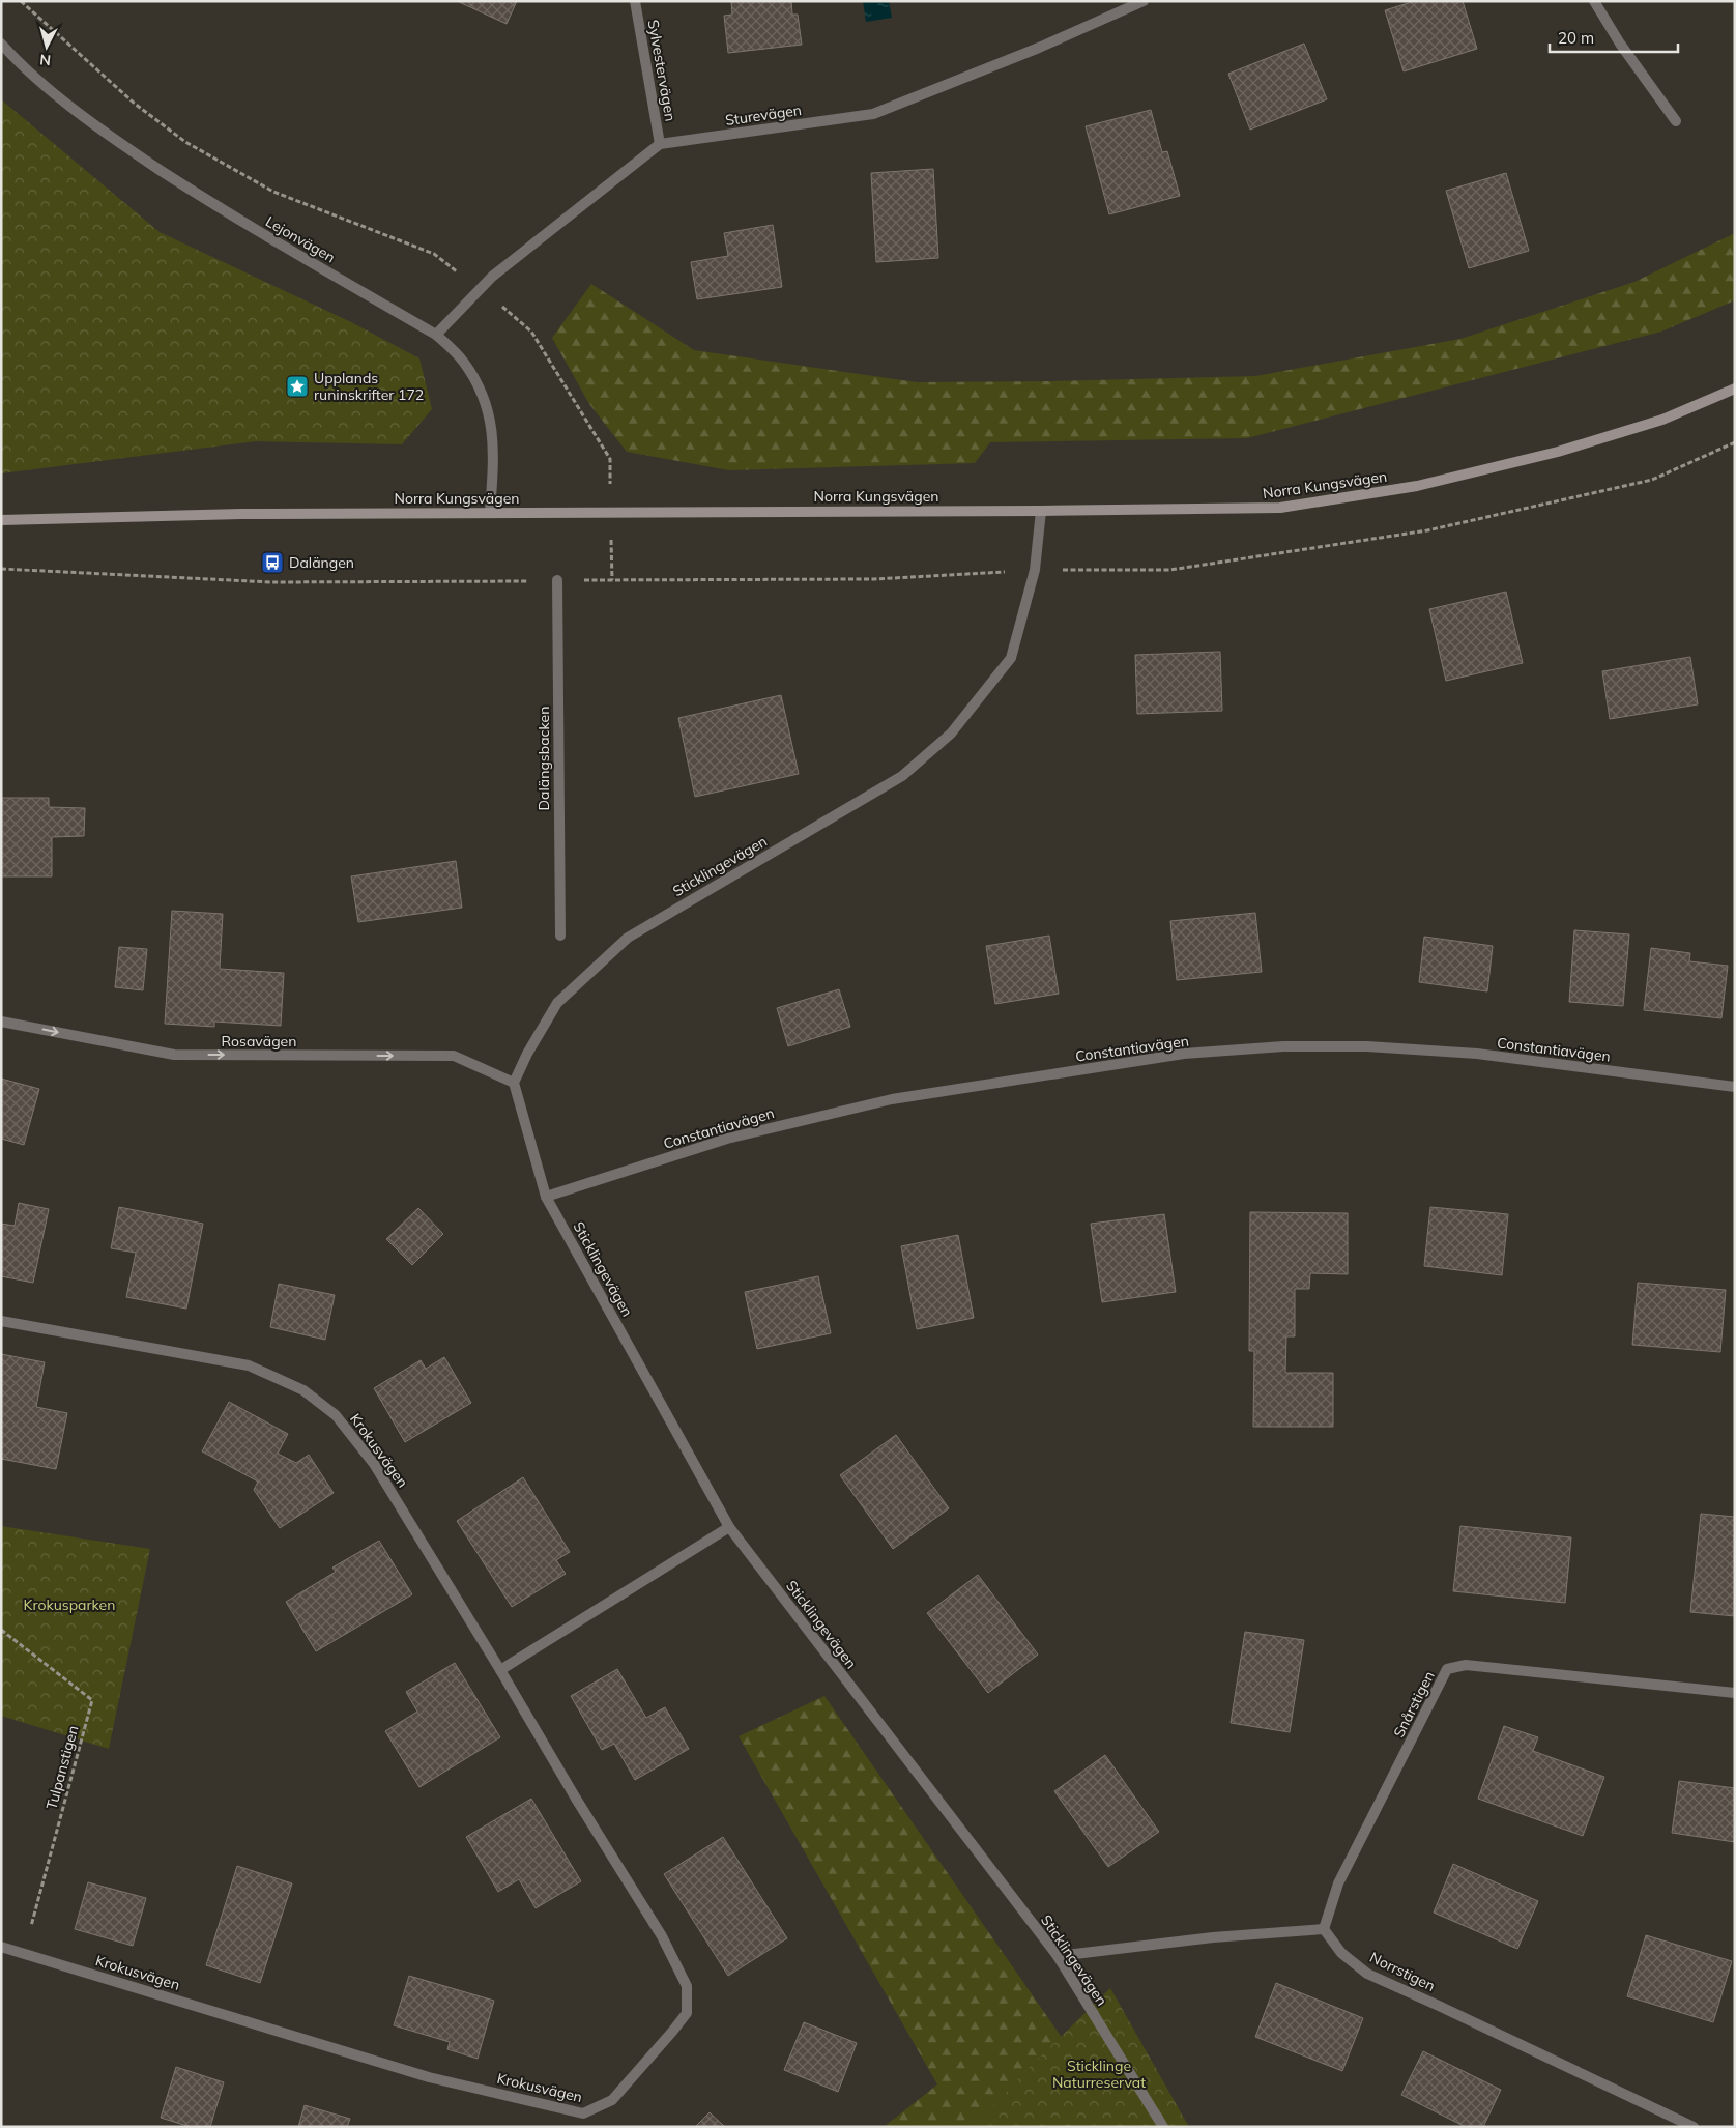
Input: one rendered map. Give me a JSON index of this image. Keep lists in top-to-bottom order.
{
  "streets": {
    "main road": ["Norra Kungsvägen"],
    "street": [
      "Sylvestervägen",
      "Sturevägen",
      "Lejonvägen",
      "Dalängsbacken",
      "Sticklingevägen",
      "Rosavägen",
      "Constantiavägen",
      "Krokusvägen",
      "Snårstigen",
      "Norrstigen"
    ],
    "path": ["Tulpanstigen"]
  },
  "crossings": [
    ["Sylvestervägen", "Sturevägen"],
    ["Lejonvägen", "Norra Kungsvägen"],
    ["Norra Kungsvägen", "Sticklingevägen"],
    ["Sticklingevägen", "Rosavägen"],
    ["Sticklingevägen", "Constantiavägen"],
    ["Krokusvägen", "Tulpanstigen"],
    ["Snårstigen", "Norrstigen"]
  ],
  "one_way": ["Rosavägen"],
  "parks": ["Krokusparken", "Sticklinge Naturreservat"],
  "places": {
    "place": ["Upplands runinskrifter 172"],
    "bus stop": ["Dalängen"]
  },
  "scale_bar": "20 m",
  "north": "bottom"
}
